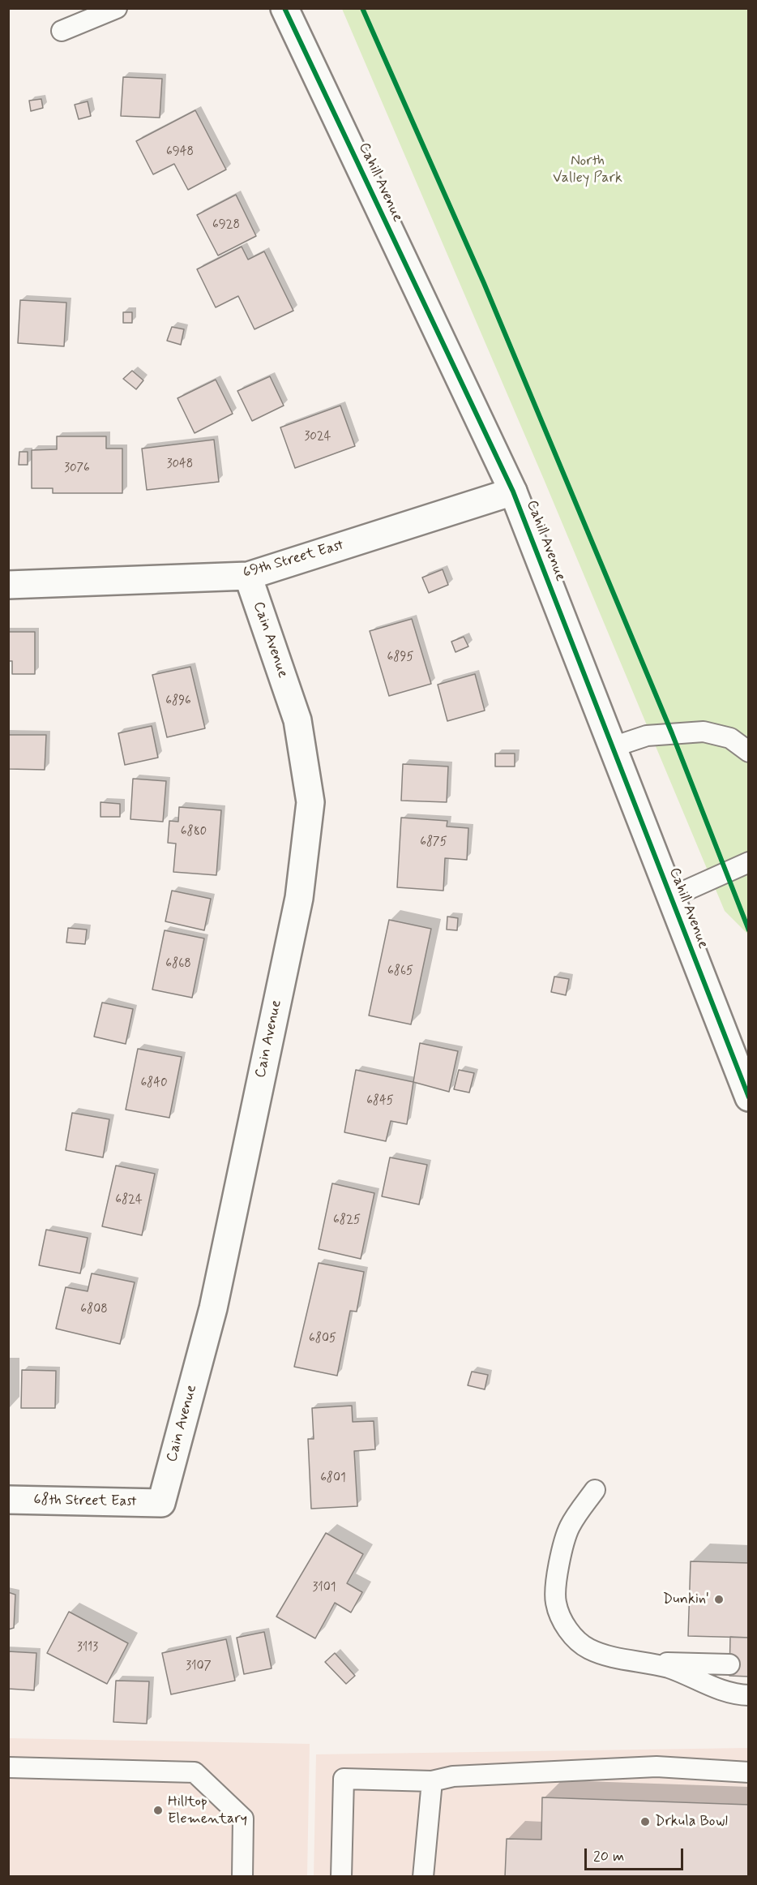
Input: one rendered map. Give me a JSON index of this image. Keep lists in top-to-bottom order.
{
  "streets": {
    "street": [
      "Cahill Avenue",
      "69th Street East",
      "Cain Avenue",
      "68th Street East"
    ]
  },
  "crossings": [
    ["Cahill Avenue", "69th Street East"],
    ["69th Street East", "Cain Avenue"],
    ["Cain Avenue", "68th Street East"]
  ],
  "parks": ["North Valley Park"],
  "places": ["Dunkin'", "Hilltop Elementary", "Drkula Bowl"],
  "house_numbers": [
    "6948",
    "6928",
    "3024",
    "3048",
    "3076",
    "6895",
    "6896",
    "6880",
    "6875",
    "6868",
    "6865",
    "6840",
    "6845",
    "6824",
    "6825",
    "6808",
    "6805",
    "6801",
    "3101",
    "3113",
    "3107"
  ],
  "scale_bar": "20 m"
}
